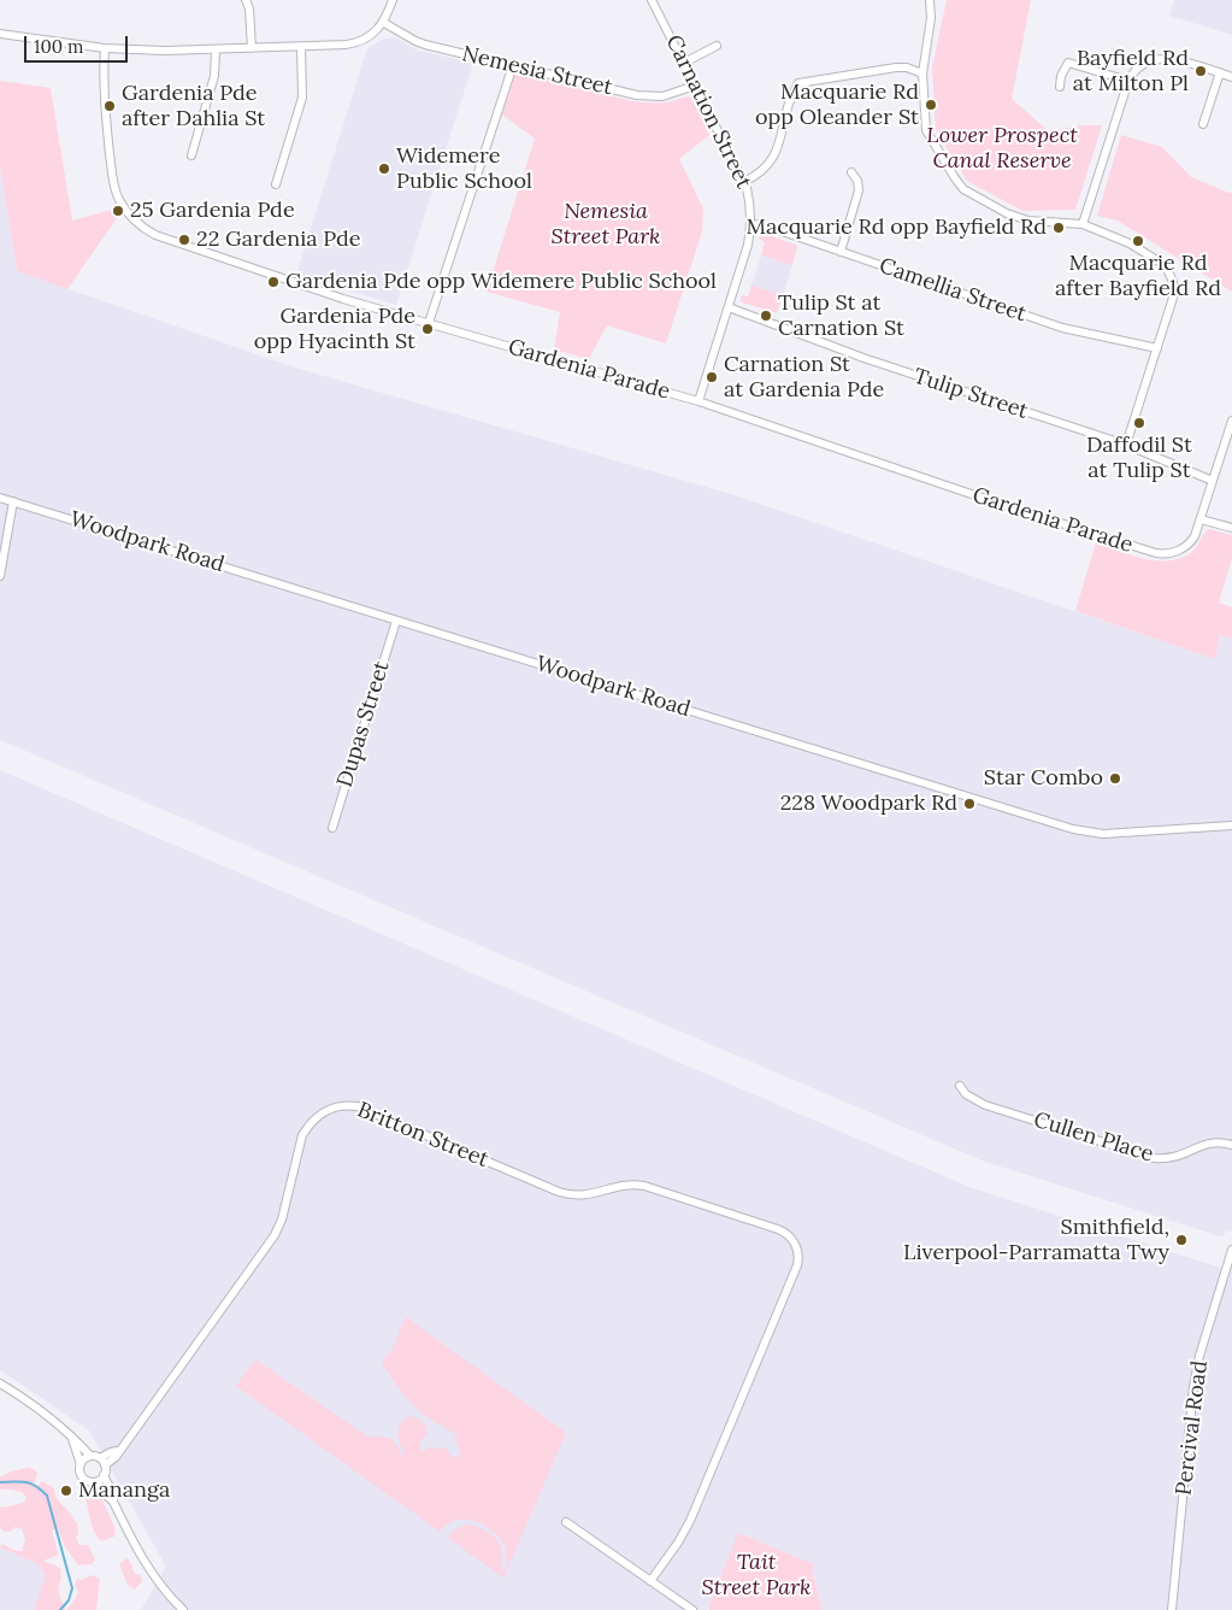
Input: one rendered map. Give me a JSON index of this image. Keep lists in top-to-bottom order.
{
  "streets": {
    "street": [
      "Nemesia Street",
      "Carnation Street",
      "Camellia Street",
      "Gardenia Parade",
      "Tulip Street",
      "Woodpark Road",
      "Dupas Street",
      "Britton Street",
      "Cullen Place",
      "Percival Road"
    ]
  },
  "crossings": [
    ["Nemesia Street", "Carnation Street"],
    ["Carnation Street", "Camellia Street"],
    ["Carnation Street", "Gardenia Parade"],
    ["Carnation Street", "Tulip Street"],
    ["Gardenia Parade", "Tulip Street"],
    ["Woodpark Road", "Dupas Street"]
  ],
  "parks": ["Lower Prospect Canal Reserve", "Nemesia Street Park", "Tait Street Park"],
  "places": [
    "Bayfield Rd at Milton Pl",
    "Macquarie Rd opp Oleander St",
    "Gardenia Pde after Dahlia St",
    "Widemere Public School",
    "25 Gardenia Pde",
    "Macquarie Rd opp Bayfield Rd",
    "22 Gardenia Pde",
    "Macquarie Rd after Bayfield Rd",
    "Gardenia Pde opp Widemere Public School",
    "Tulip St at Carnation St",
    "Gardenia Pde opp Hyacinth St",
    "Carnation St at Gardenia Pde",
    "Daffodil St at Tulip St",
    "Star Combo",
    "228 Woodpark Rd",
    "Smithfield, Liverpool-Parramatta Twy",
    "Mananga"
  ],
  "scale_bar": "100 m"
}
